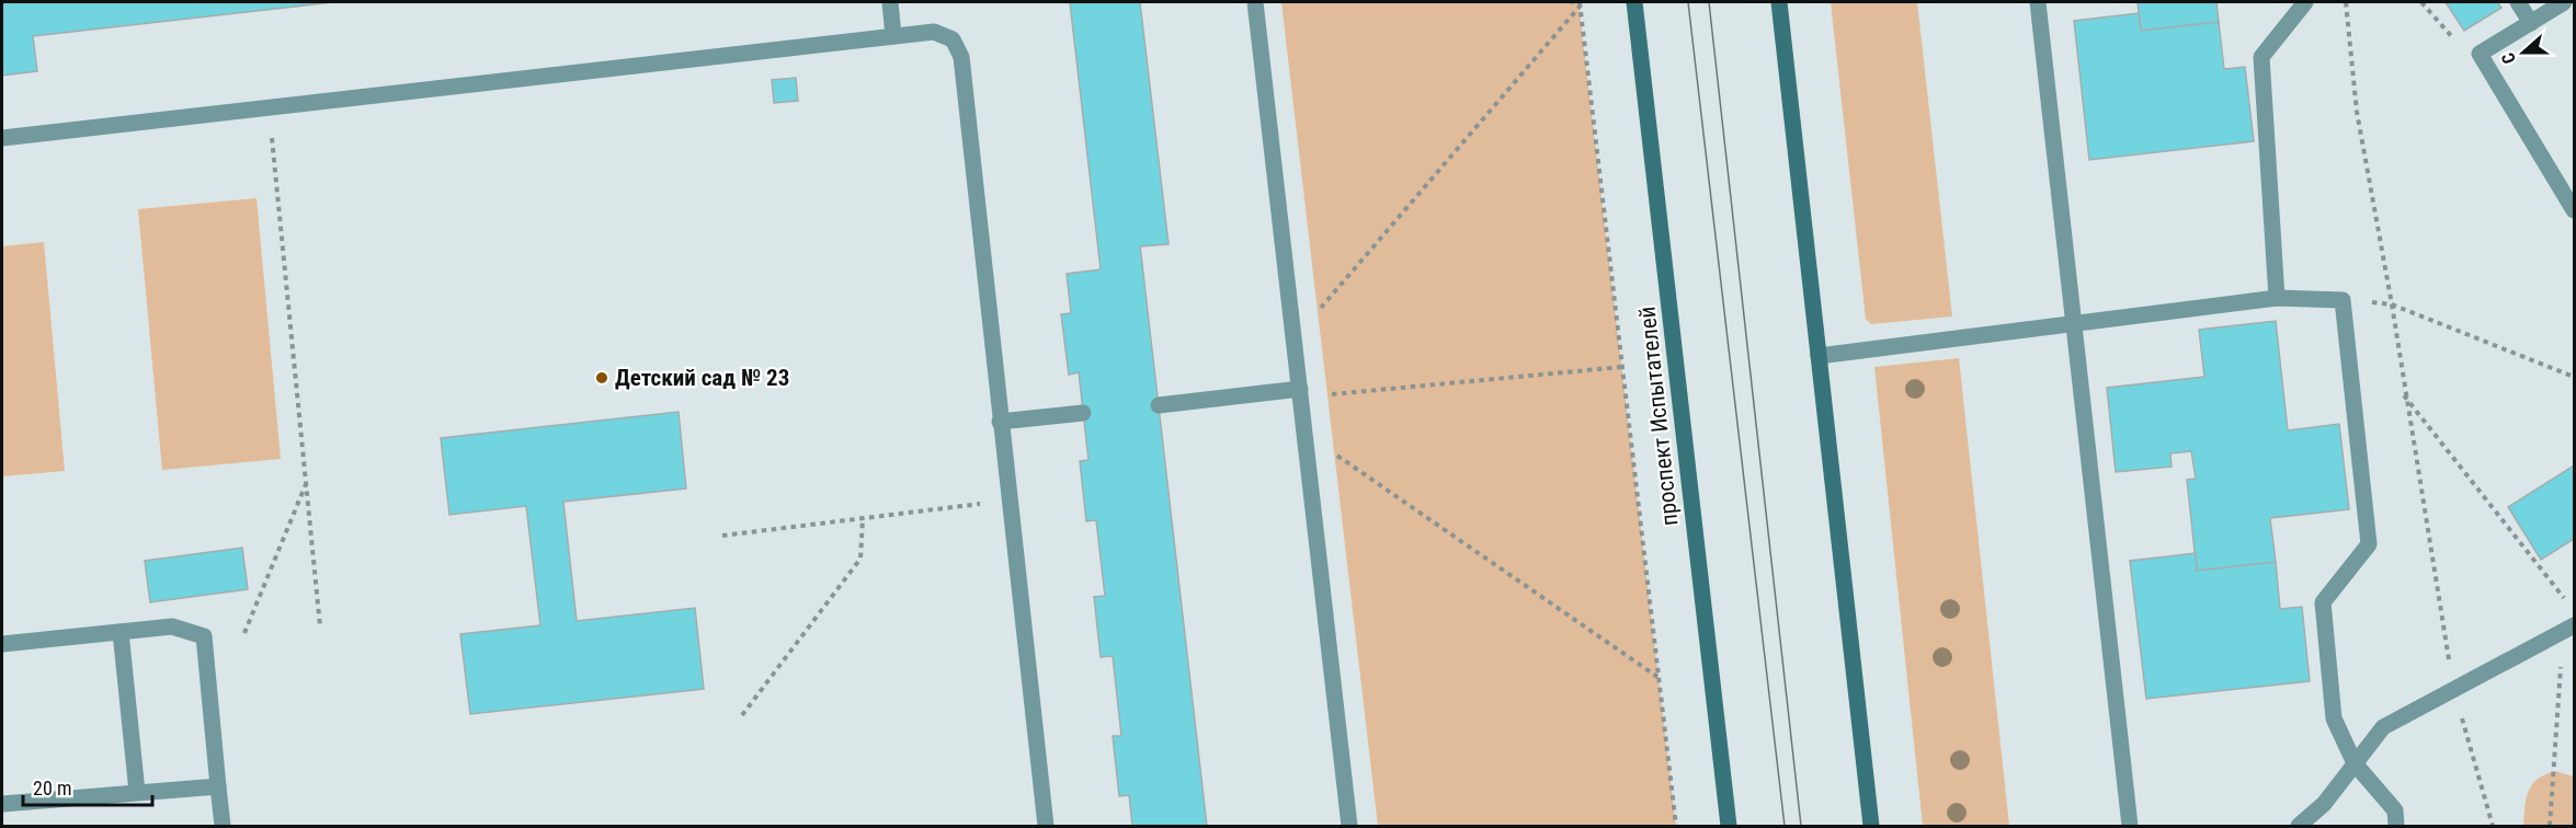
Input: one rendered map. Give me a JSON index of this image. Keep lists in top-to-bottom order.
{
  "streets": {
    "main road": ["проспект Испытателей"]
  },
  "places": ["Детский сад № 23"],
  "scale_bar": "20 m",
  "north": "left"
}
